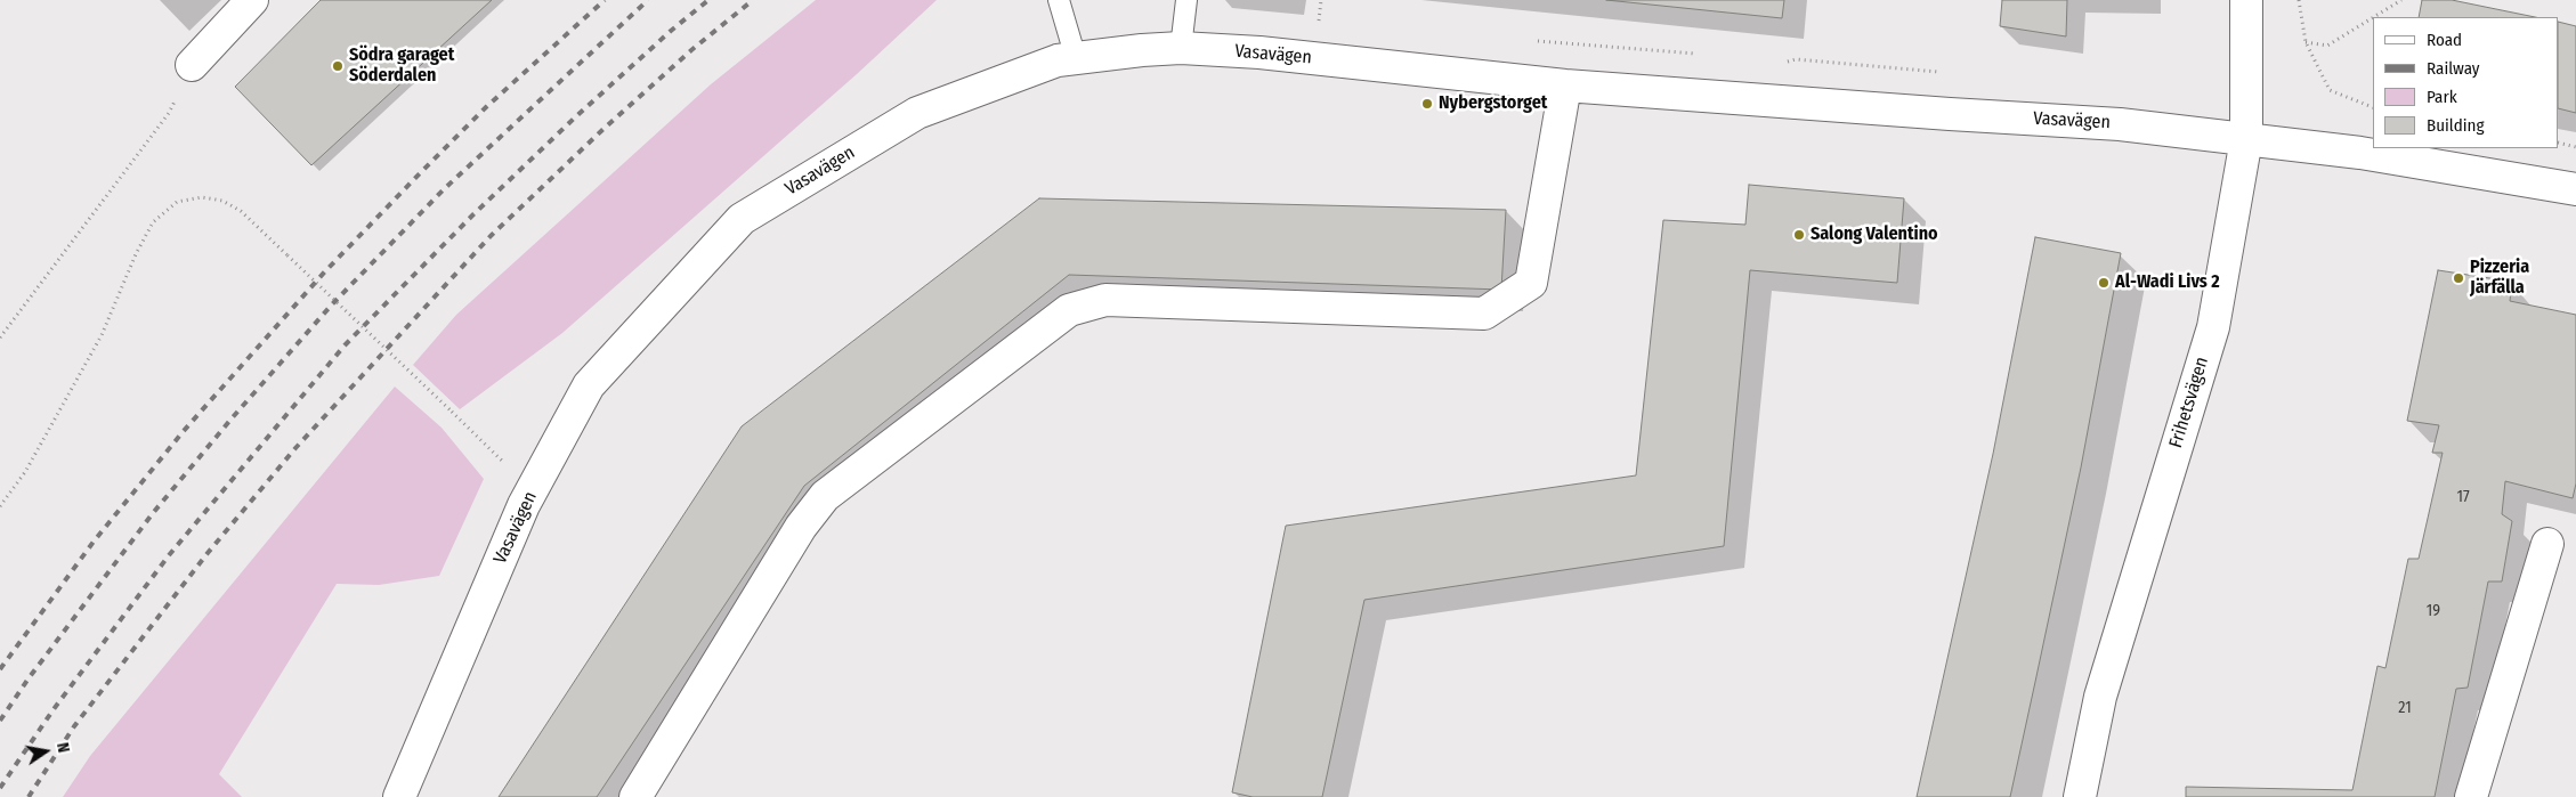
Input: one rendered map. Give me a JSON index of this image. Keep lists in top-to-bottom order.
{
  "streets": {
    "street": ["Vasavägen", "Frihetsvägen"]
  },
  "crossings": [
    ["Vasavägen", "Frihetsvägen"]
  ],
  "places": [
    "Södra garaget Söderdalen",
    "Nybergstorget",
    "Salong Valentino",
    "Pizzeria Järfälla",
    "Al-Wadi Livs 2"
  ],
  "house_numbers": ["17", "19", "21"],
  "legend": [
    "Road",
    "Railway",
    "Park",
    "Building"
  ],
  "north": "right"
}
